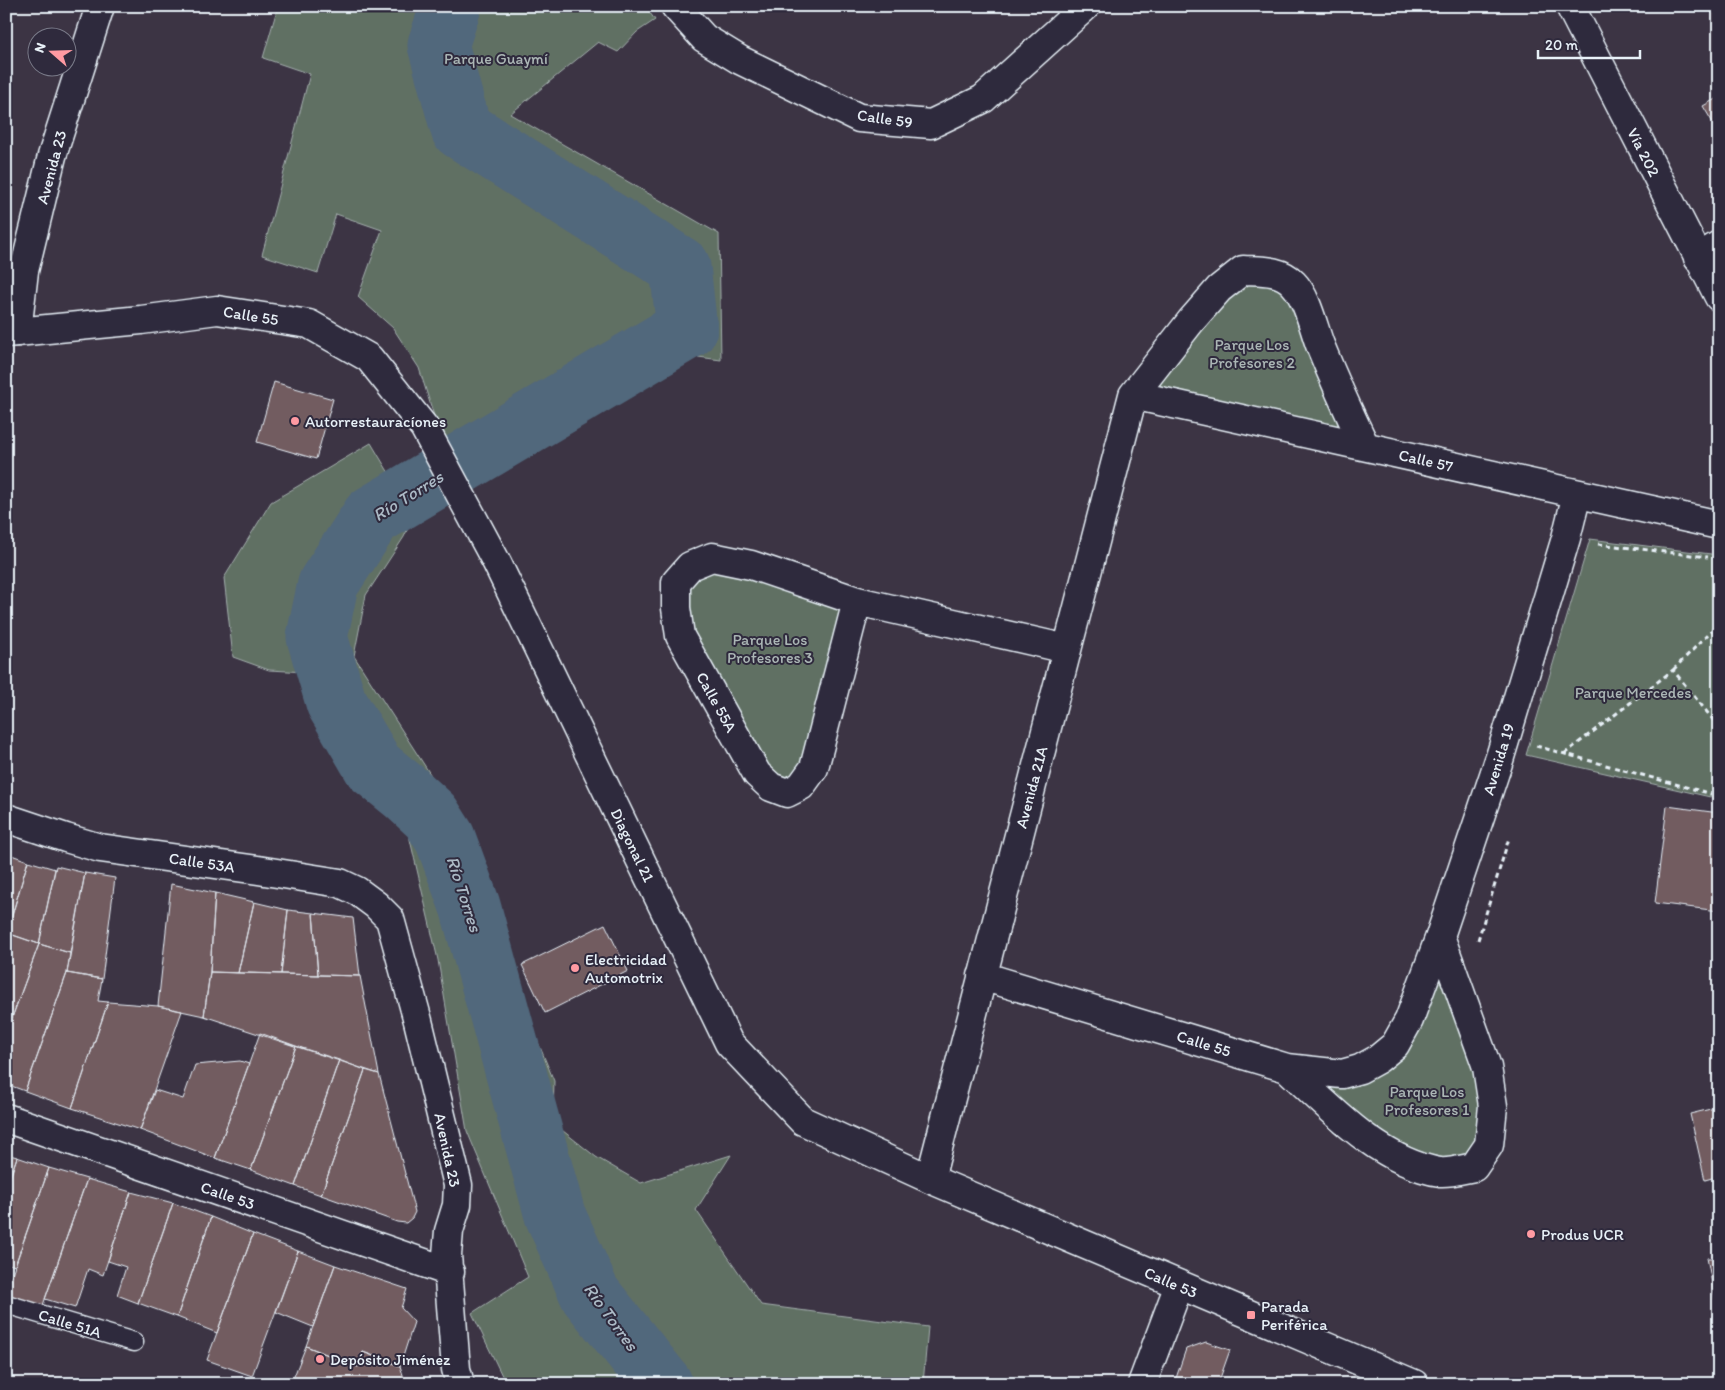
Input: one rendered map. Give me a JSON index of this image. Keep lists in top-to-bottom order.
{
  "streets": {
    "street": [
      "Calle 59",
      "Vía 202",
      "Avenida 23",
      "Calle 55",
      "Calle 57",
      "Calle 55A",
      "Avenida 19",
      "Avenida 21A",
      "Diagonal 21",
      "Calle 53A",
      "Calle 53"
    ],
    "lane": ["Calle 51A"]
  },
  "crossings": [
    ["Avenida 23", "Calle 55"],
    ["Avenida 23", "Calle 53A"],
    ["Avenida 23", "Calle 53"],
    ["Calle 55", "Avenida 19"],
    ["Calle 55", "Avenida 21A"],
    ["Calle 55", "Diagonal 21"],
    ["Calle 57", "Avenida 19"],
    ["Calle 57", "Avenida 21A"],
    ["Calle 55A", "Avenida 21A"],
    ["Avenida 21A", "Diagonal 21"],
    ["Avenida 21A", "Calle 53"],
    ["Diagonal 21", "Calle 53"]
  ],
  "water": ["Río Torres"],
  "parks": [
    "Parque Guaymí",
    "Parque Los Profesores 2",
    "Parque Los Profesores 3",
    "Parque Mercedes",
    "Parque Los Profesores 1"
  ],
  "places": {
    "other": [
      "Autorrestauracíones",
      "Electricidad Automotrix",
      "Produs UCR",
      "Depósito Jiménez"
    ],
    "transit": ["Parada Periférica"]
  },
  "scale_bar": "20 m",
  "north": "left"
}
